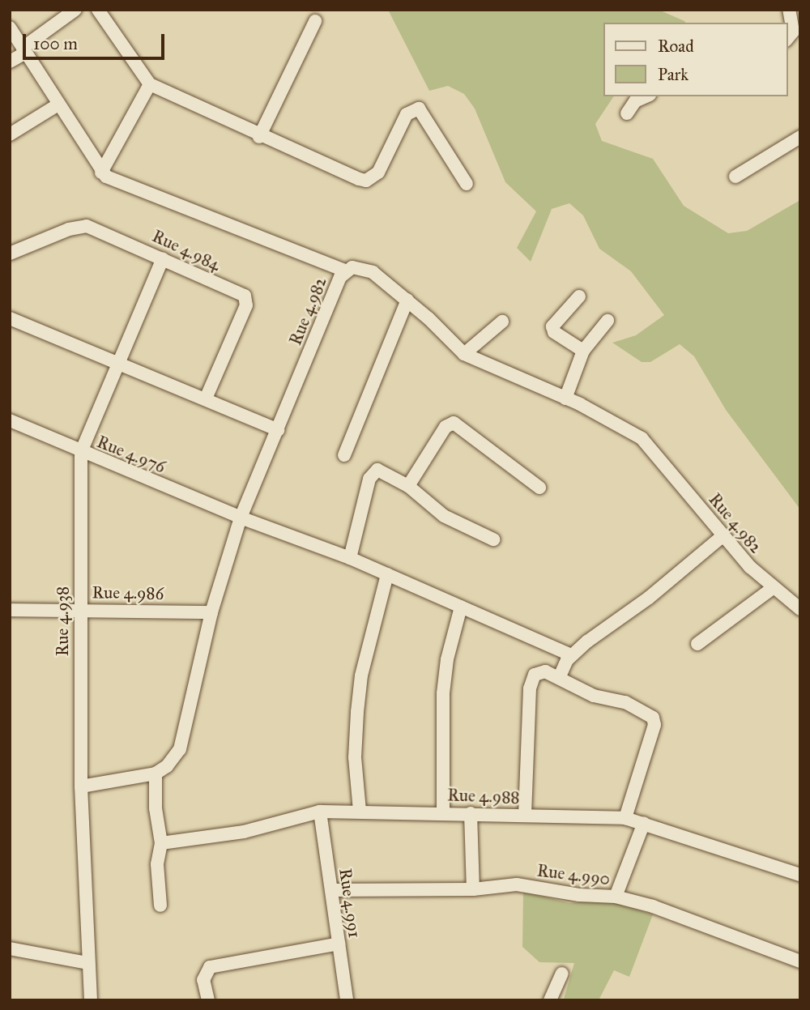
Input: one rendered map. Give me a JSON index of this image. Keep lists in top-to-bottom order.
{
  "streets": {
    "street": [
      "Rue 4.984",
      "Rue 4.982",
      "Rue 4.976",
      "Rue 4.986",
      "Rue 4.938",
      "Rue 4.988",
      "Rue 4.990",
      "Rue 4.991"
    ]
  },
  "crossings": [
    ["Rue 4.984", "Rue 4.938"],
    ["Rue 4.982", "Rue 4.976"],
    ["Rue 4.982", "Rue 4.986"],
    ["Rue 4.976", "Rue 4.938"],
    ["Rue 4.986", "Rue 4.938"],
    ["Rue 4.988", "Rue 4.991"],
    ["Rue 4.990", "Rue 4.991"]
  ],
  "legend": ["Road", "Park"],
  "scale_bar": "100 m"
}
